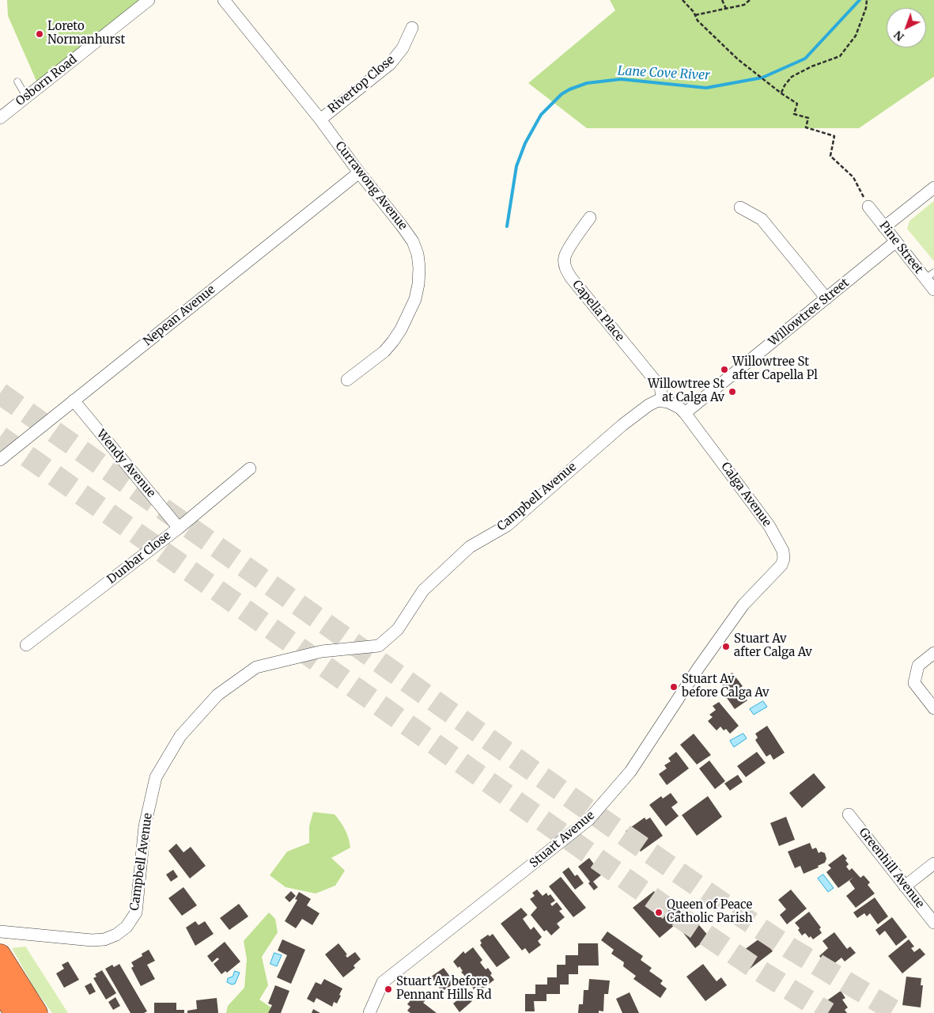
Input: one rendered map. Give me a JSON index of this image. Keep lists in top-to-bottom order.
{
  "streets": {
    "street": [
      "Osborn Road",
      "Rivertop Close",
      "Currawong Avenue",
      "Pine Street",
      "Capella Place",
      "Willowtree Street",
      "Nepean Avenue",
      "Wendy Avenue",
      "Calga Avenue",
      "Campbell Avenue",
      "Dunbar Close",
      "Stuart Avenue",
      "Greenhill Avenue"
    ]
  },
  "crossings": [
    ["Rivertop Close", "Currawong Avenue"],
    ["Currawong Avenue", "Nepean Avenue"],
    ["Pine Street", "Willowtree Street"],
    ["Capella Place", "Campbell Avenue"],
    ["Willowtree Street", "Calga Avenue"],
    ["Nepean Avenue", "Wendy Avenue"],
    ["Wendy Avenue", "Dunbar Close"],
    ["Calga Avenue", "Stuart Avenue"]
  ],
  "water": ["Lane Cove River"],
  "places": [
    "Loreto Normanhurst",
    "Willowtree St after Capella Pl",
    "Willowtree St at Calga Av",
    "Stuart Av after Calga Av",
    "Stuart Av before Calga Av",
    "Queen of Peace Catholic Parish",
    "Stuart Av before Pennant Hills Rd"
  ],
  "north": "bottom left"
}
